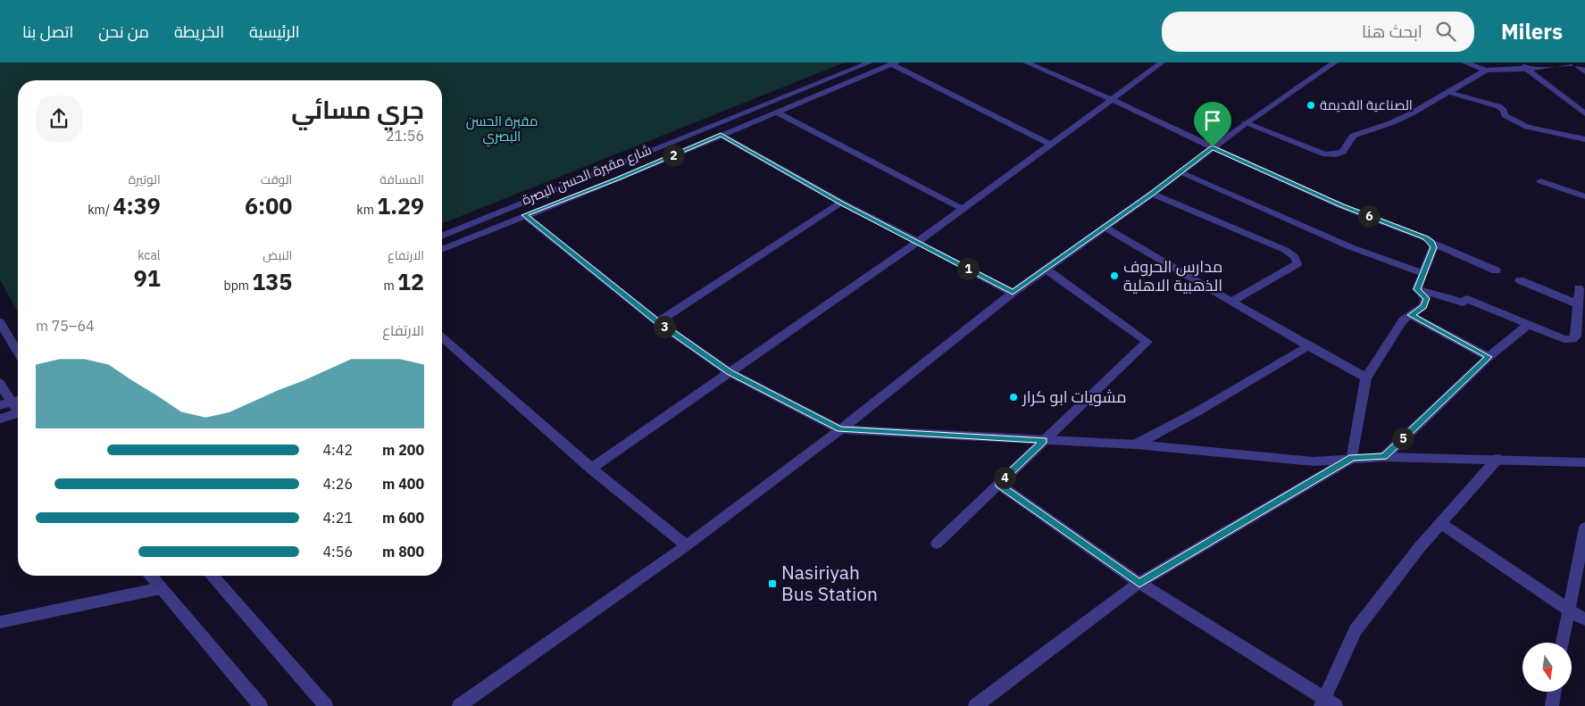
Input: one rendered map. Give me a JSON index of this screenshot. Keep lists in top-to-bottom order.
{
  "streets": {
    "street": ["شارع مقبرة الحسن البصرة"]
  },
  "parks": ["مقبرة الحسن البصري"],
  "places": {
    "other": ["الصناعية القديمة", "مدارس الحروف الذهبية الاهلية", "مشويات ابو كرار"],
    "transit": ["Nasiriyah Bus Station"]
  },
  "north": "bottom",
  "page": {
    "header": "Milers",
    "search": "ابحث هنا",
    "nav": [
      "الرئيسية",
      "الخريطة",
      "من نحن",
      "اتصل بنا"
    ],
    "heading": ["جري مسائي", "21:56"],
    "pins": [
      "2",
      "6",
      "1",
      "3",
      "5",
      "4"
    ],
    "stats": [
      ["المسافة", "1.29 km"],
      ["الوقت", "6:00"],
      ["الوتيرة", "4:39 /km"],
      ["الارتفاع", "12 m"],
      ["النبض", "135 bpm"],
      ["kcal", "91"]
    ],
    "chart": ["الارتفاع", "64–75 m"],
    "list": [
      {
        "name": "200 m",
        "note": "4:42"
      },
      {
        "name": "400 m",
        "note": "4:26"
      },
      {
        "name": "600 m",
        "note": "4:21"
      },
      {
        "name": "800 m",
        "note": "4:56"
      }
    ]
  }
}
